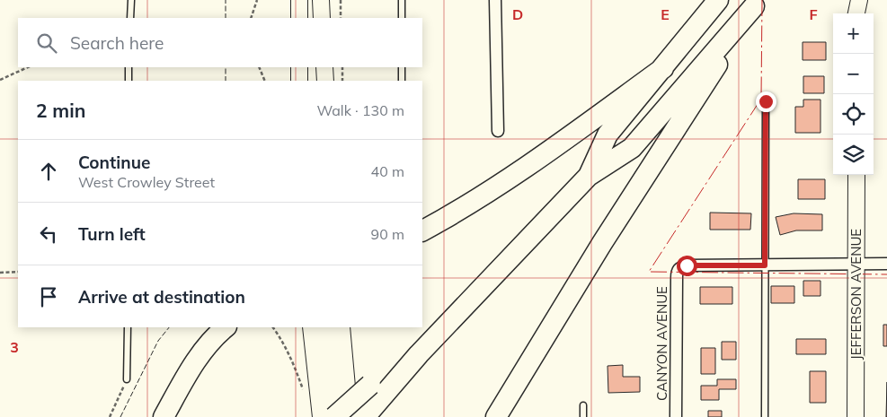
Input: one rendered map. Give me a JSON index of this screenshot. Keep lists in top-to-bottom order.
{
  "streets": {
    "street": ["JEFFERSON AVENUE", "CANYON AVENUE"]
  },
  "page": {
    "map_buttons": ["+", "−"],
    "search": "Search here",
    "heading": ["2 min", "Walk · 130 m"],
    "list": [
      ["Continue", "West Crowley Street", "40 m"],
      ["Turn left", "90 m"],
      "Arrive at destination"
    ]
  },
  "grid": {
    "columns": ["D", "E", "F"],
    "rows": ["3"]
  }
}
